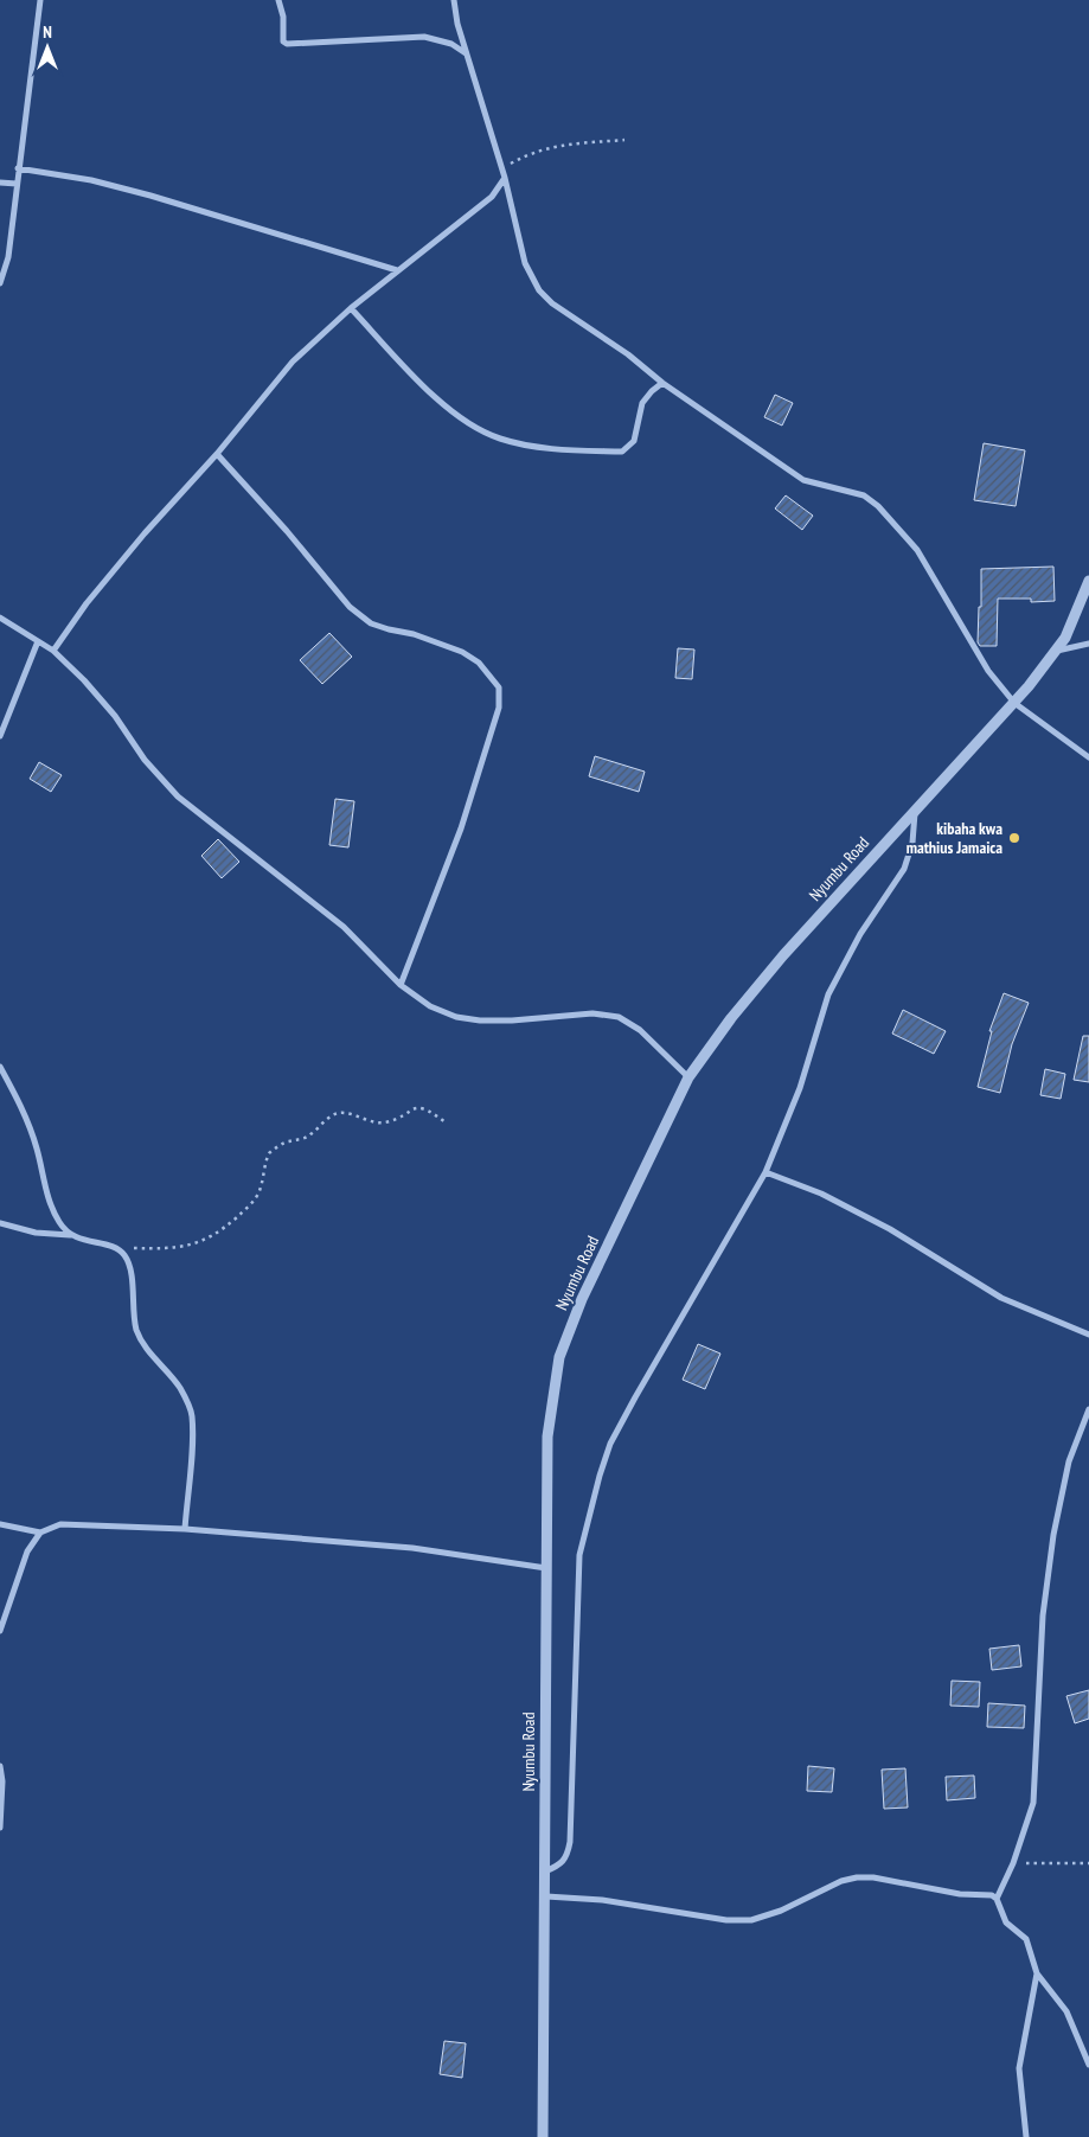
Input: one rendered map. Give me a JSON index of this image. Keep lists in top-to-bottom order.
{
  "streets": {
    "street": ["Nyumbu Road"]
  },
  "places": ["kibaha kwa mathius Jamaica"],
  "north": "top"
}
